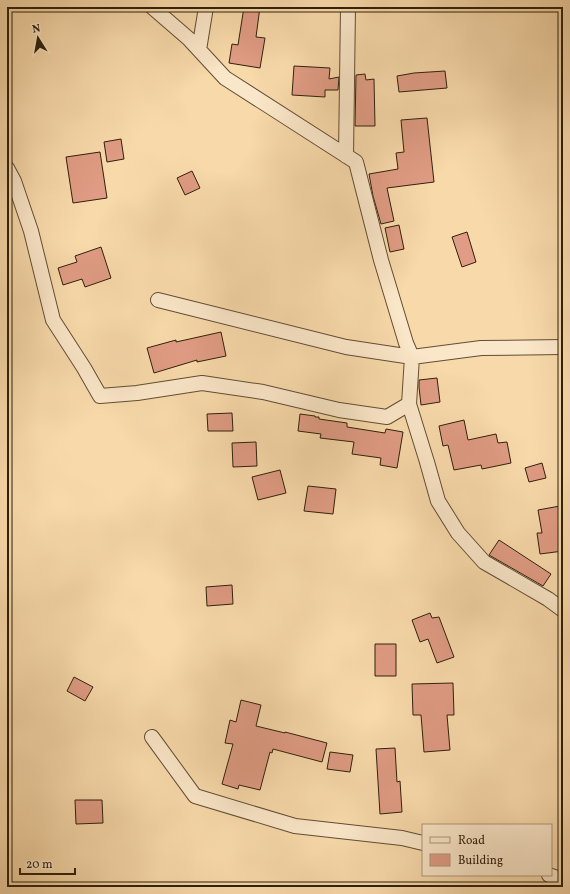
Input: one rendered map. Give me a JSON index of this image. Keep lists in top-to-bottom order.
{
  "legend": ["Road", "Building"],
  "scale_bar": "20 m",
  "north": "top"
}
